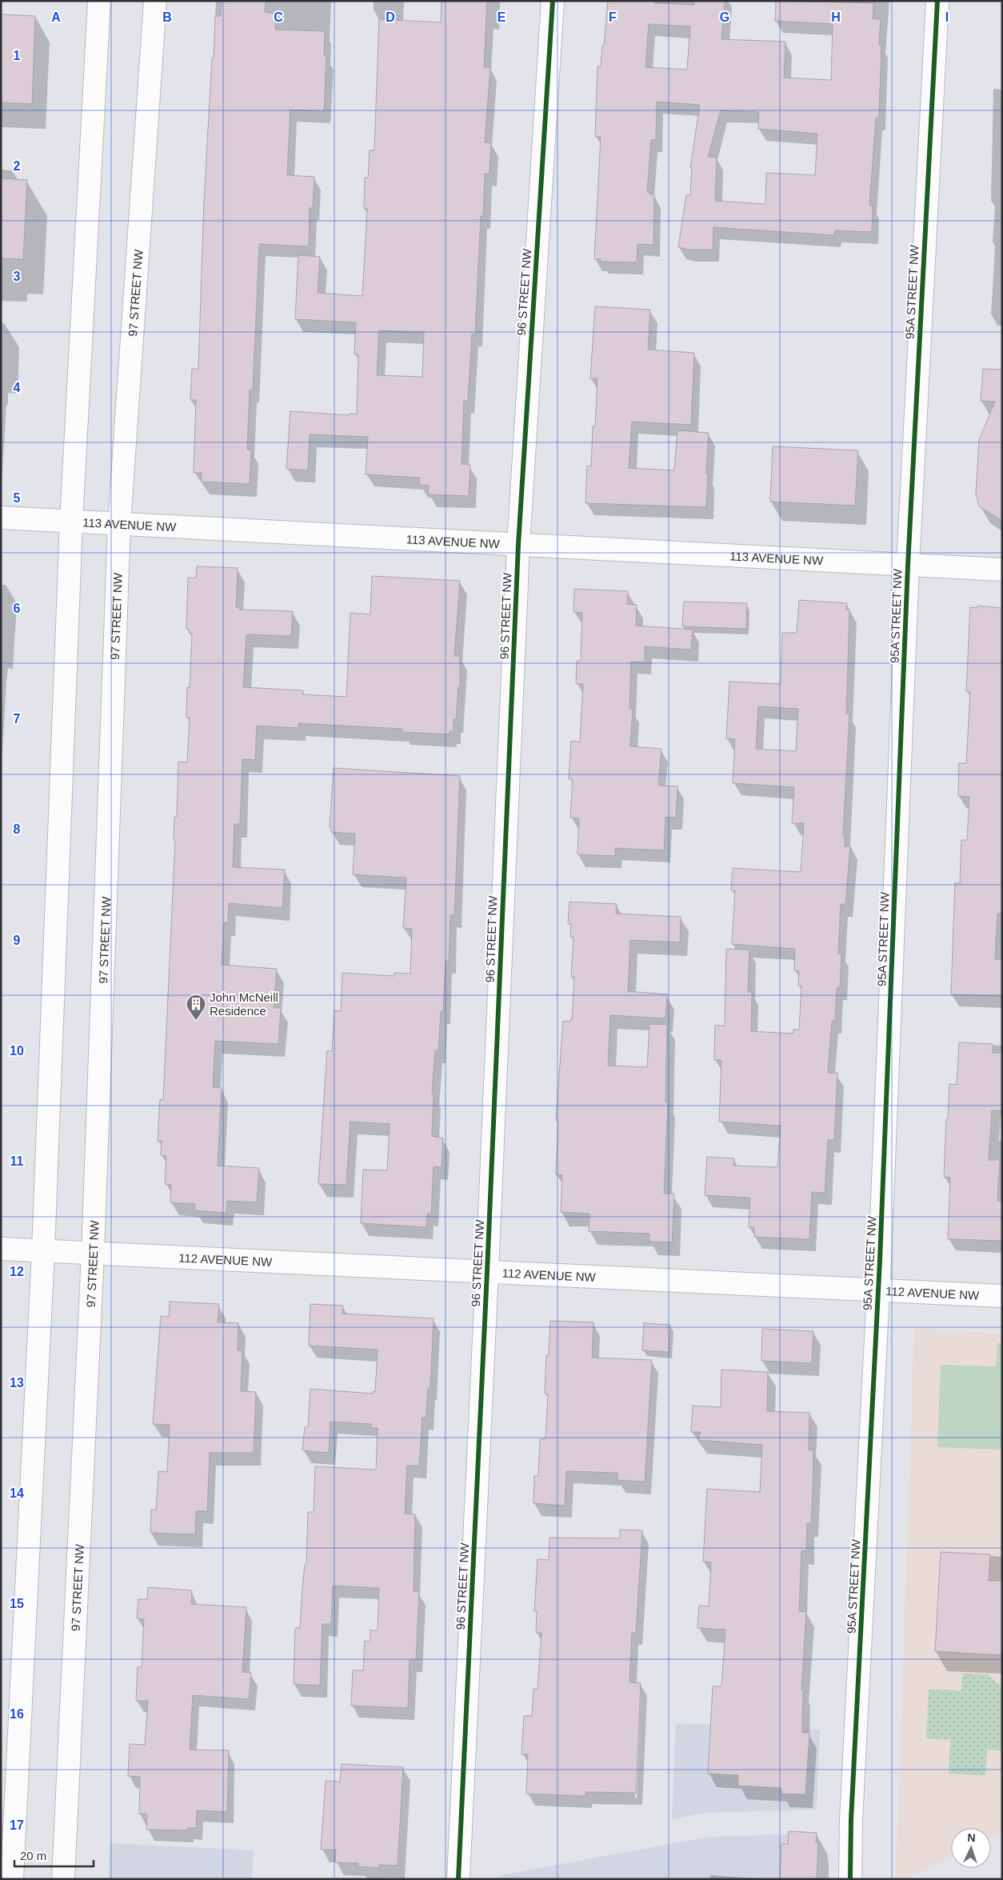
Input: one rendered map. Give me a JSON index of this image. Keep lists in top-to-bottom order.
{
  "streets": {
    "street": [
      "96 STREET NW",
      "95A STREET NW",
      "97 STREET NW",
      "113 AVENUE NW",
      "112 AVENUE NW"
    ]
  },
  "crossings": [
    ["96 STREET NW", "113 AVENUE NW"],
    ["96 STREET NW", "112 AVENUE NW"],
    ["95A STREET NW", "113 AVENUE NW"],
    ["95A STREET NW", "112 AVENUE NW"],
    ["97 STREET NW", "113 AVENUE NW"],
    ["97 STREET NW", "112 AVENUE NW"]
  ],
  "places": {
    "building": ["John McNeill Residence"]
  },
  "scale_bar": "20 m",
  "north": "top",
  "grid": {
    "columns": [
      "A",
      "B",
      "C",
      "D",
      "E",
      "F",
      "G",
      "H",
      "I"
    ],
    "rows": [
      "1",
      "2",
      "3",
      "4",
      "5",
      "6",
      "7",
      "8",
      "9",
      "10",
      "11",
      "12",
      "13",
      "14",
      "15",
      "16",
      "17"
    ]
  }
}
